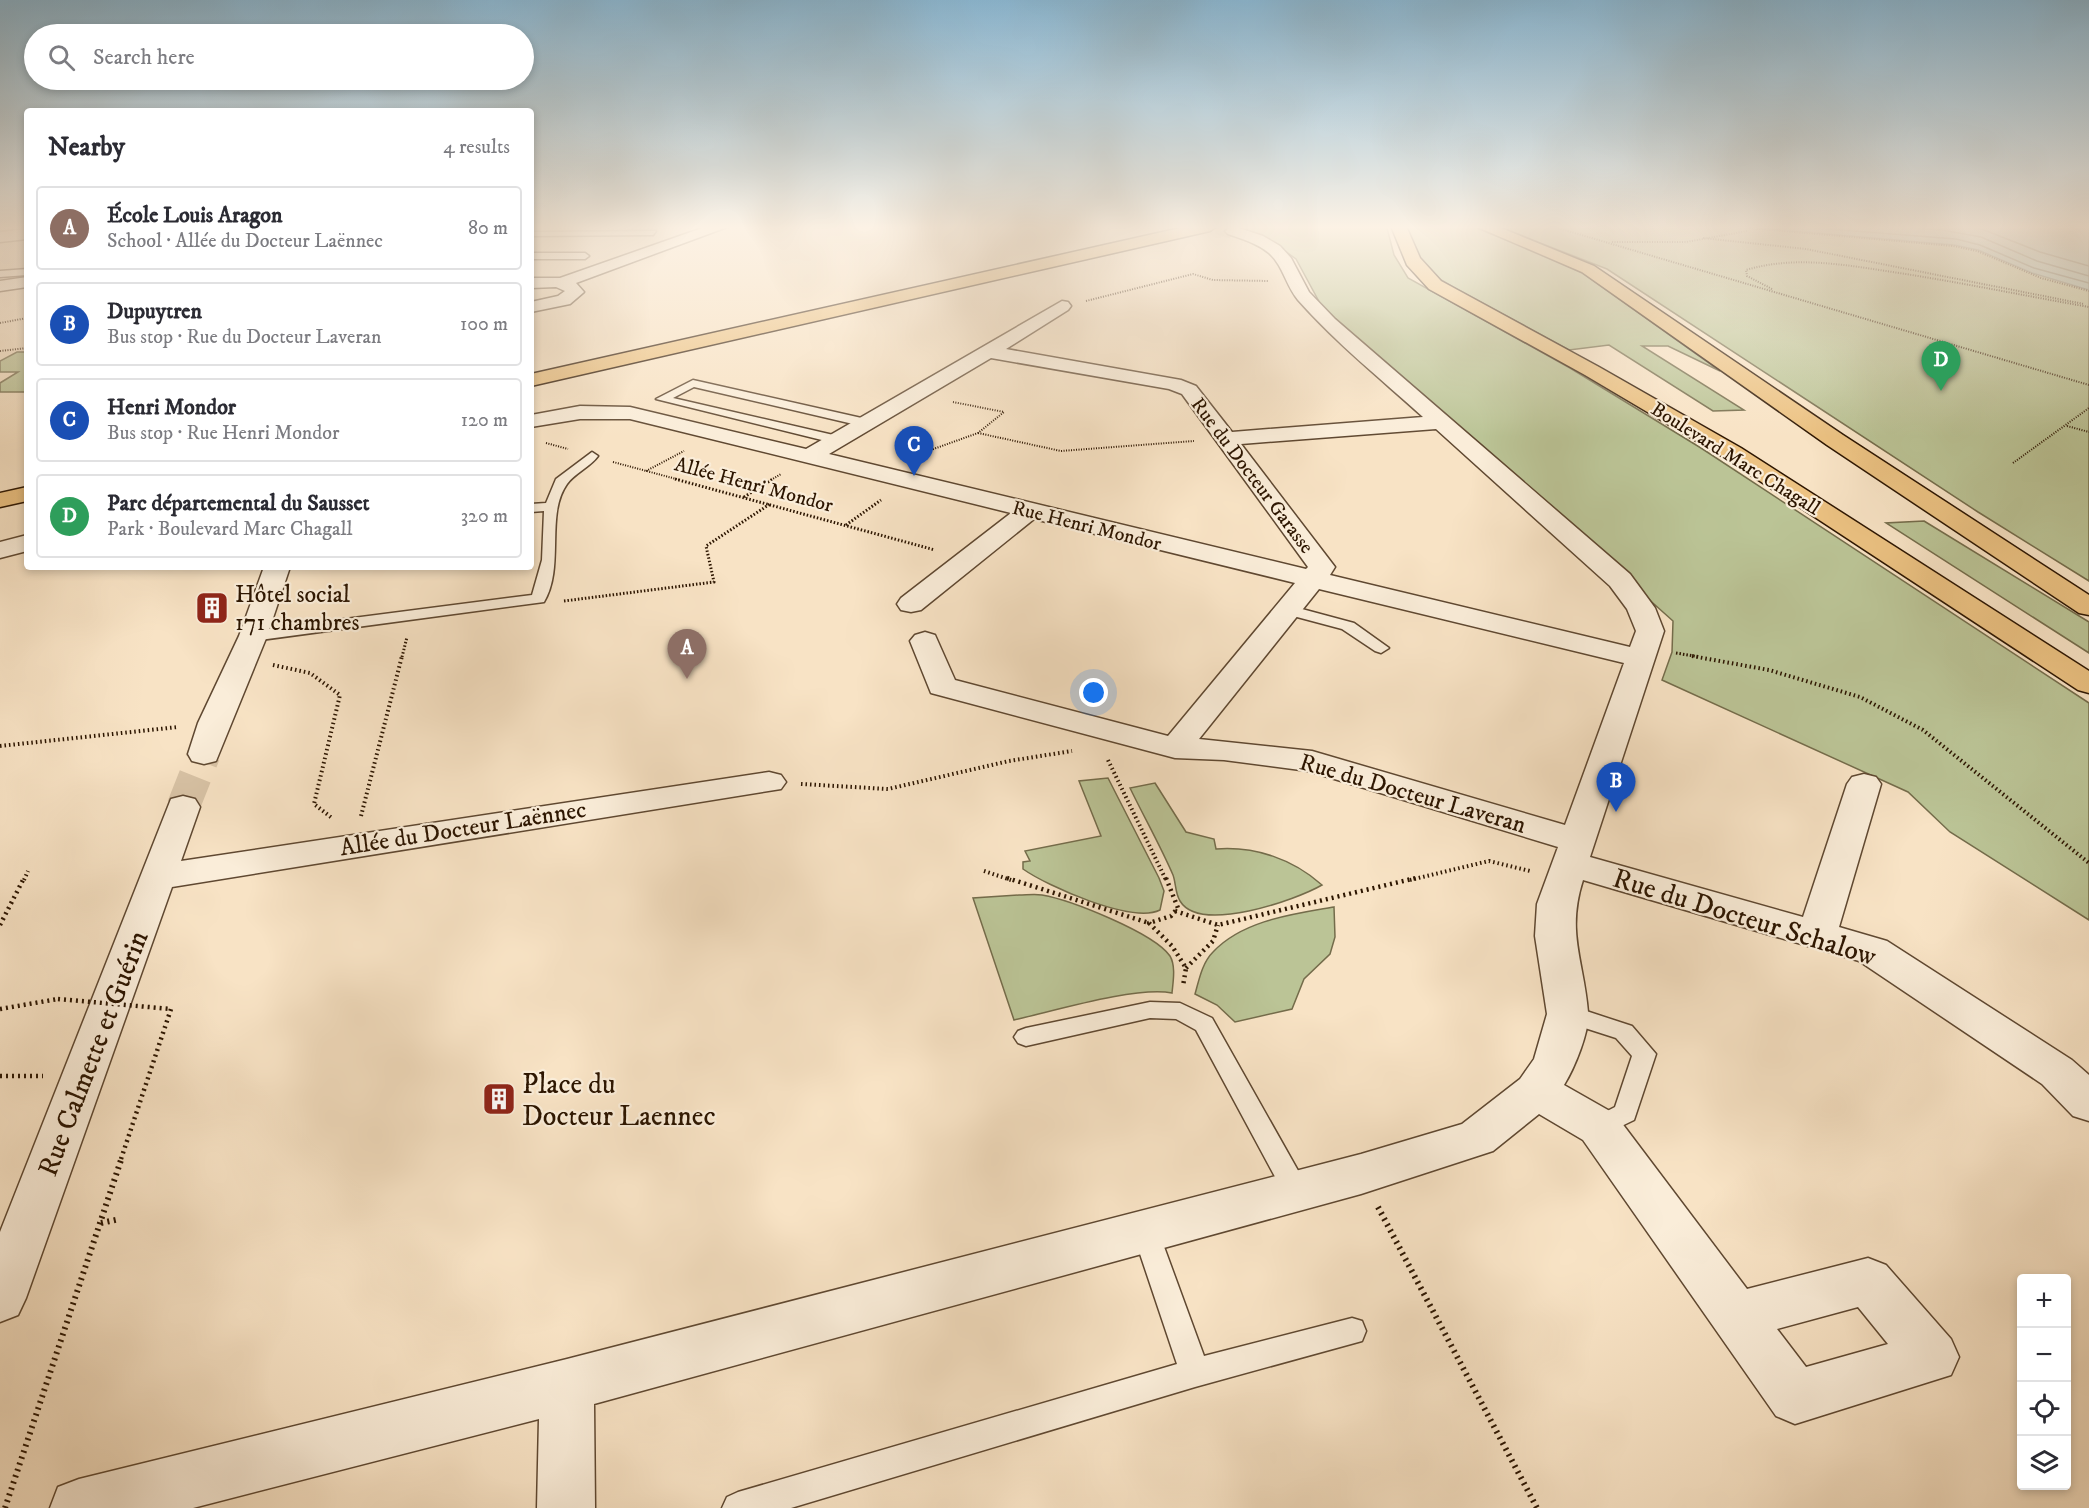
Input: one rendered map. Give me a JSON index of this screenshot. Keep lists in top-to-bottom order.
{
  "streets": {
    "main road": ["Boulevard Marc Chagall"],
    "street": [
      "Rue du Docteur Garasse",
      "Rue Henri Mondor",
      "Rue du Docteur Laveran",
      "Allée du Docteur Laënnec",
      "Rue du Docteur Schalow",
      "Rue Calmette et Guérin"
    ],
    "path": ["Allée Henri Mondor"]
  },
  "crossings": [
    ["Rue du Docteur Garasse", "Rue Henri Mondor"],
    ["Allée Henri Mondor", "Rue Henri Mondor"],
    ["Rue du Docteur Laveran", "Rue du Docteur Schalow"],
    ["Allée du Docteur Laënnec", "Rue Calmette et Guérin"]
  ],
  "places": {
    "building": ["Hôtel social 171 chambres", "Place du Docteur Laennec"]
  },
  "page": {
    "search": "Search here",
    "heading": ["Nearby", "4 results"],
    "list": [
      {
        "mark": "A",
        "name": "École Louis Aragon",
        "note": "School · Allée du Docteur Laënnec",
        "value": "80 m"
      },
      {
        "mark": "B",
        "name": "Dupuytren",
        "note": "Bus stop · Rue du Docteur Laveran",
        "value": "100 m"
      },
      {
        "mark": "C",
        "name": "Henri Mondor",
        "note": "Bus stop · Rue Henri Mondor",
        "value": "120 m"
      },
      {
        "mark": "D",
        "name": "Parc départemental du Sausset",
        "note": "Park · Boulevard Marc Chagall",
        "value": "320 m"
      }
    ],
    "pins": [
      "D",
      "C",
      "A",
      "B"
    ],
    "map_buttons": ["+", "−"]
  }
}
